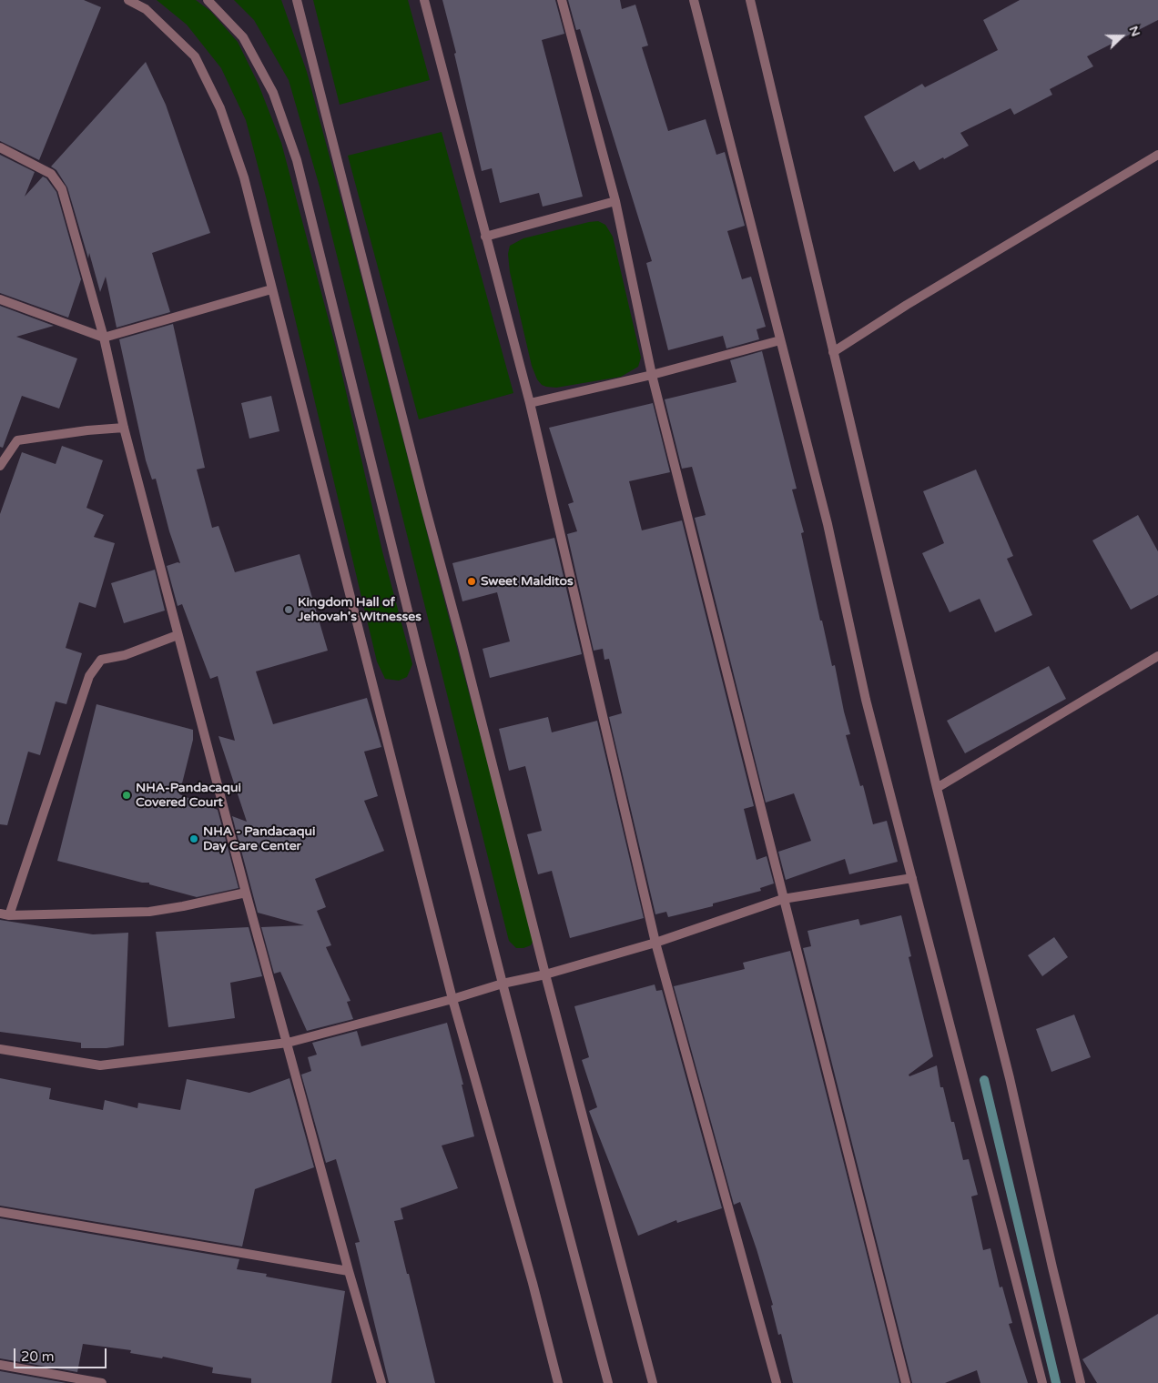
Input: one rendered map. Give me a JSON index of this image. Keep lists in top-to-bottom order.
{
  "places": [
    "Sweet Malditos",
    "Kingdom Hall of Jehovah's Witnesses",
    "NHA-Pandacaqui Covered Court",
    "NHA - Pandacaqui Day Care Center"
  ],
  "scale_bar": "20 m",
  "north": "right"
}
